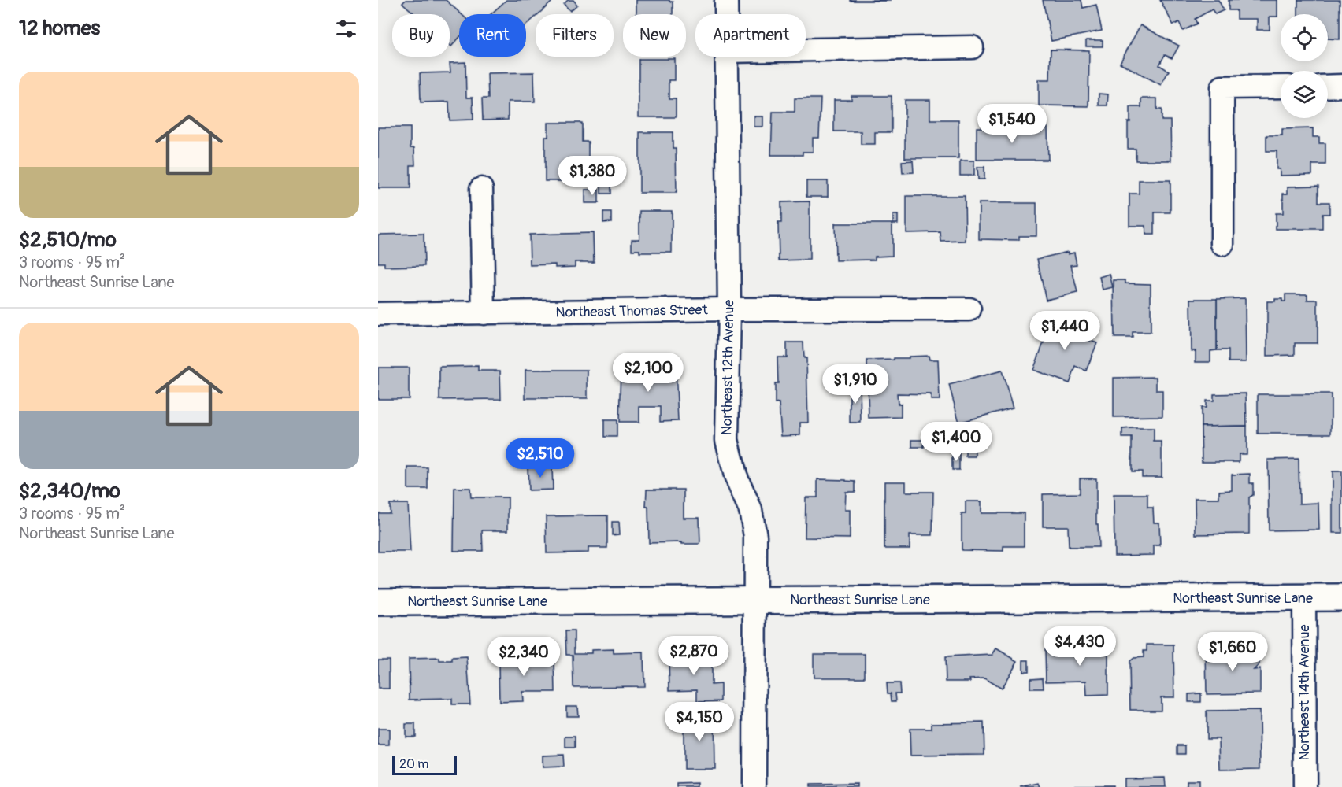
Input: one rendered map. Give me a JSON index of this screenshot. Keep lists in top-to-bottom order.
{
  "streets": {
    "street": [
      "Northeast Thomas Street",
      "Northeast 12th Avenue",
      "Northeast Sunrise Lane",
      "Northeast 14th Avenue"
    ]
  },
  "crossings": [
    ["Northeast Thomas Street", "Northeast 12th Avenue"],
    ["Northeast 12th Avenue", "Northeast Sunrise Lane"],
    ["Northeast Sunrise Lane", "Northeast 14th Avenue"]
  ],
  "scale_bar": "20 m",
  "page": {
    "heading": "12 homes",
    "chip": [
      "Buy",
      "Rent",
      "Filters",
      "New",
      "Apartment"
    ],
    "list": [
      {
        "name": "$2,510/mo",
        "note": "3 rooms · 95 m² · Northeast Sunrise Lane"
      },
      {
        "name": "$2,340/mo",
        "note": "3 rooms · 95 m² · Northeast Sunrise Lane"
      }
    ],
    "price": [
      "$1,540",
      "$1,380",
      "$1,440",
      "$2,100",
      "$1,910",
      "$1,400",
      "$2,510",
      "$4,430",
      "$1,660",
      "$2,870",
      "$2,340",
      "$4,150"
    ],
    "scale": "20 m"
  }
}
